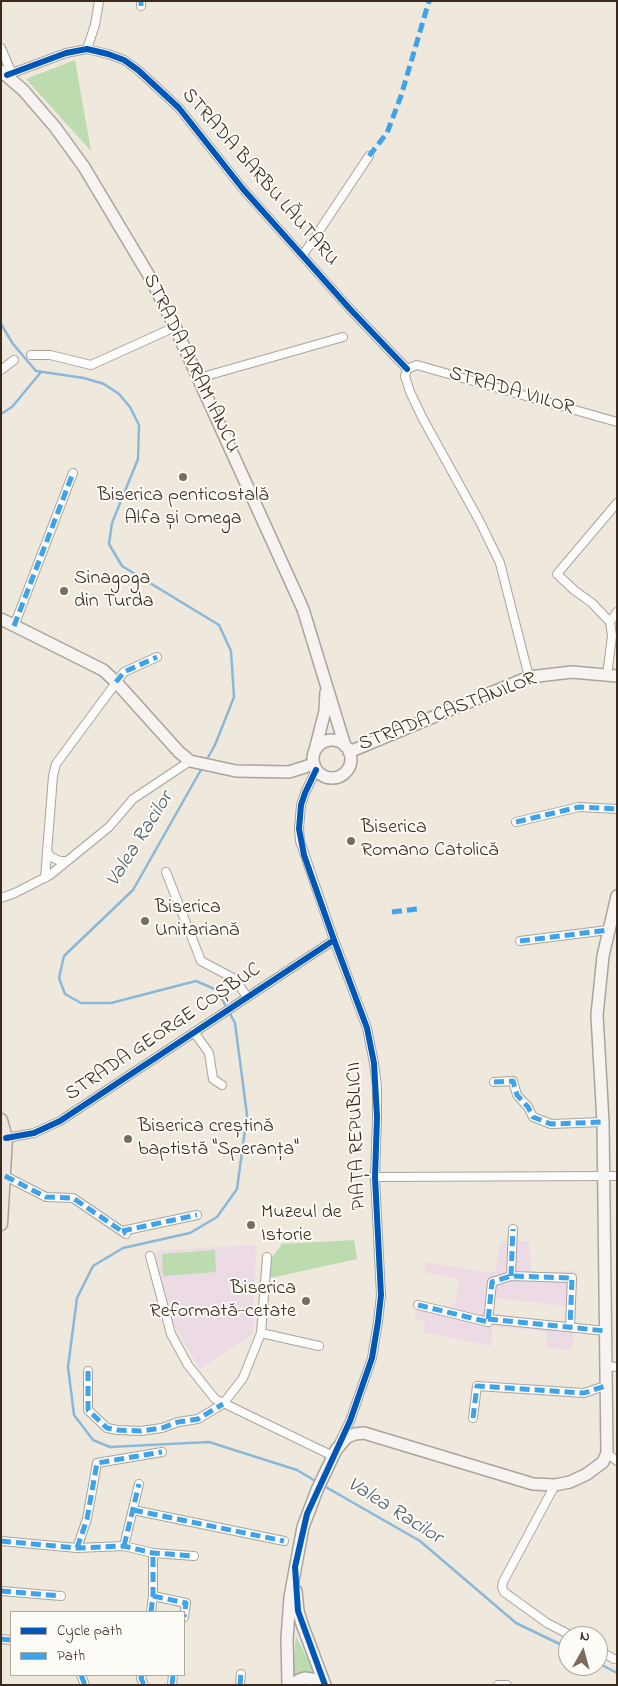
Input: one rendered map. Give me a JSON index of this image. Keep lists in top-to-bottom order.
{
  "streets": {
    "main road": ["STRADA AVRAM IANCU", "STRADA CASTANILOR", "PIAȚA REPUBLICII"],
    "street": ["STRADA BARBU LĂUTARU", "STRADA VIILOR", "STRADA GEORGE COȘBUC"]
  },
  "crossings": [
    ["STRADA BARBU LĂUTARU", "STRADA AVRAM IANCU"],
    ["STRADA BARBU LĂUTARU", "STRADA VIILOR"],
    ["STRADA AVRAM IANCU", "STRADA CASTANILOR"],
    ["STRADA AVRAM IANCU", "PIAȚA REPUBLICII"],
    ["STRADA CASTANILOR", "PIAȚA REPUBLICII"],
    ["STRADA GEORGE COȘBUC", "PIAȚA REPUBLICII"]
  ],
  "water": ["Valea Racilor"],
  "places": [
    "Biserica penticostală Alfa și Omega",
    "Sinagoga din Turda",
    "Biserica Romano Catolică",
    "Biserica Unitariană",
    "Biserica creștină baptistă \"Speranța\"",
    "Muzeul de Istorie",
    "Biserica Reformată-cetate"
  ],
  "legend": ["Cycle path", "Path"],
  "north": "top"
}
